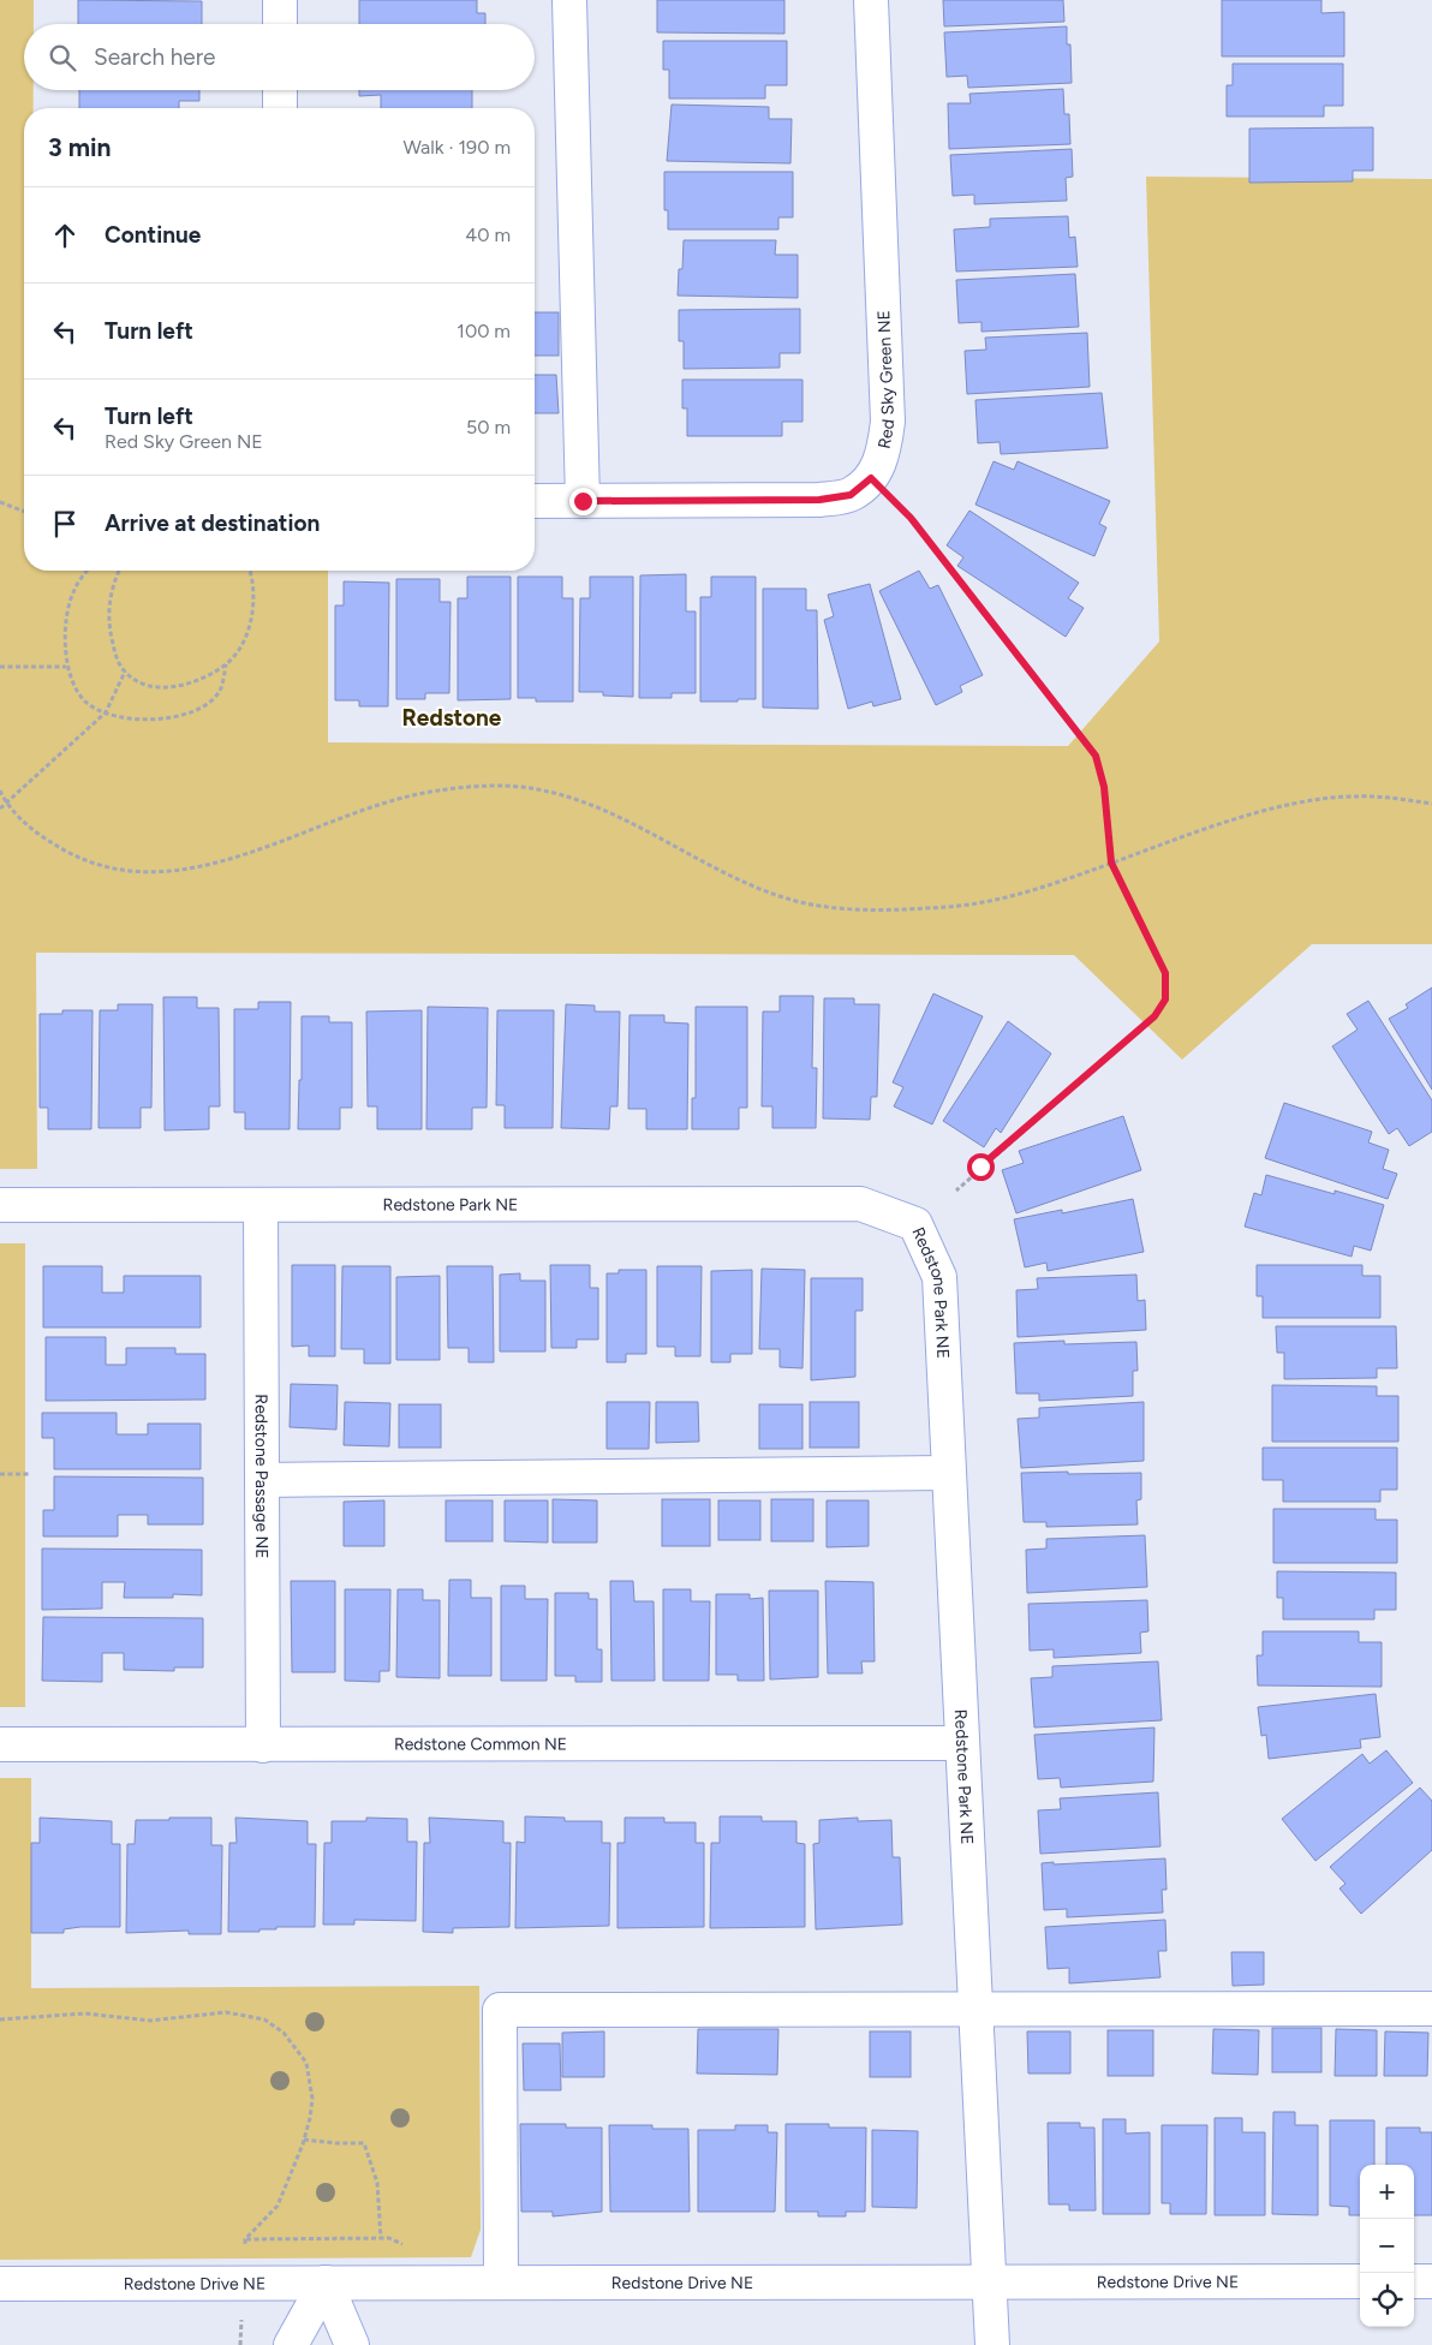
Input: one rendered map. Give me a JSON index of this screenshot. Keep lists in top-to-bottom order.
{
  "streets": {
    "street": [
      "Red Sky Green NE",
      "Redstone Park NE",
      "Redstone Passage NE",
      "Redstone Common NE",
      "Redstone Drive NE"
    ]
  },
  "crossings": [
    ["Redstone Park NE", "Redstone Passage NE"],
    ["Redstone Park NE", "Redstone Common NE"],
    ["Redstone Park NE", "Redstone Drive NE"],
    ["Redstone Passage NE", "Redstone Common NE"]
  ],
  "districts": ["Redstone"],
  "page": {
    "search": "Search here",
    "heading": ["3 min", "Walk · 190 m"],
    "list": [
      ["Continue", "40 m"],
      ["Turn left", "100 m"],
      ["Turn left", "Red Sky Green NE", "50 m"],
      "Arrive at destination"
    ],
    "map_buttons": ["+", "−"]
  }
}
